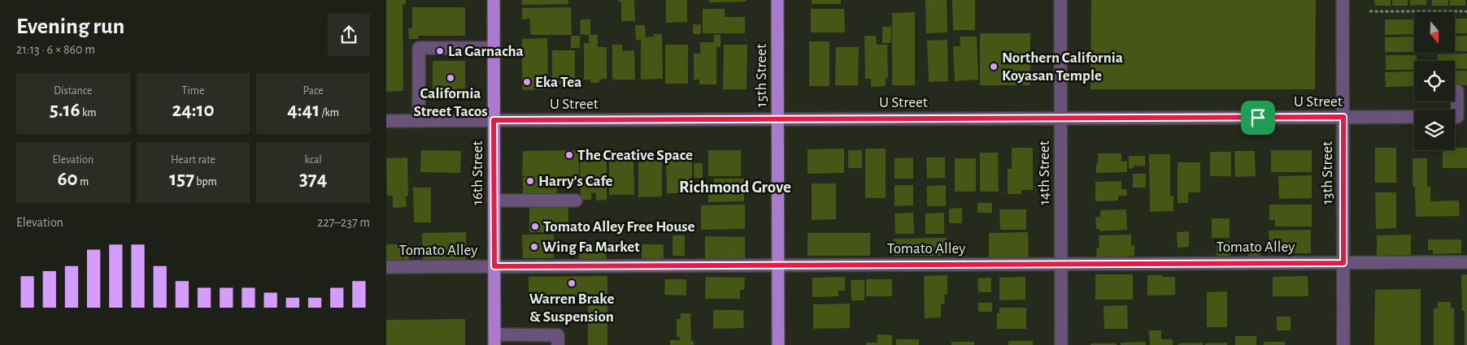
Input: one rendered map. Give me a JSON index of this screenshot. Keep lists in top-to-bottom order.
{
  "streets": {
    "main road": ["15th Street", "16th Street"],
    "street": [
      "U Street",
      "14th Street",
      "13th Street",
      "Tomato Alley"
    ]
  },
  "crossings": [
    ["15th Street", "U Street"],
    ["15th Street", "Tomato Alley"],
    ["U Street", "16th Street"],
    ["U Street", "14th Street"],
    ["U Street", "13th Street"],
    ["16th Street", "Tomato Alley"],
    ["14th Street", "Tomato Alley"],
    ["13th Street", "Tomato Alley"]
  ],
  "districts": ["Richmond Grove"],
  "places": [
    "La Garnacha",
    "Northern California Koyasan Temple",
    "California Street Tacos",
    "Eka Tea",
    "The Creative Space",
    "Harry's Cafe",
    "Tomato Alley Free House",
    "Wing Fa Market",
    "Warren Brake & Suspension"
  ],
  "north": "bottom",
  "page": {
    "heading": ["Evening run", "21:13 · 6 × 860 m"],
    "stats": [
      ["Distance", "5.16 km"],
      ["Time", "24:10"],
      ["Pace", "4:41 /km"],
      ["Elevation", "60 m"],
      ["Heart rate", "157 bpm"],
      ["kcal", "374"]
    ],
    "chart": ["Elevation", "227–237 m"]
  }
}
